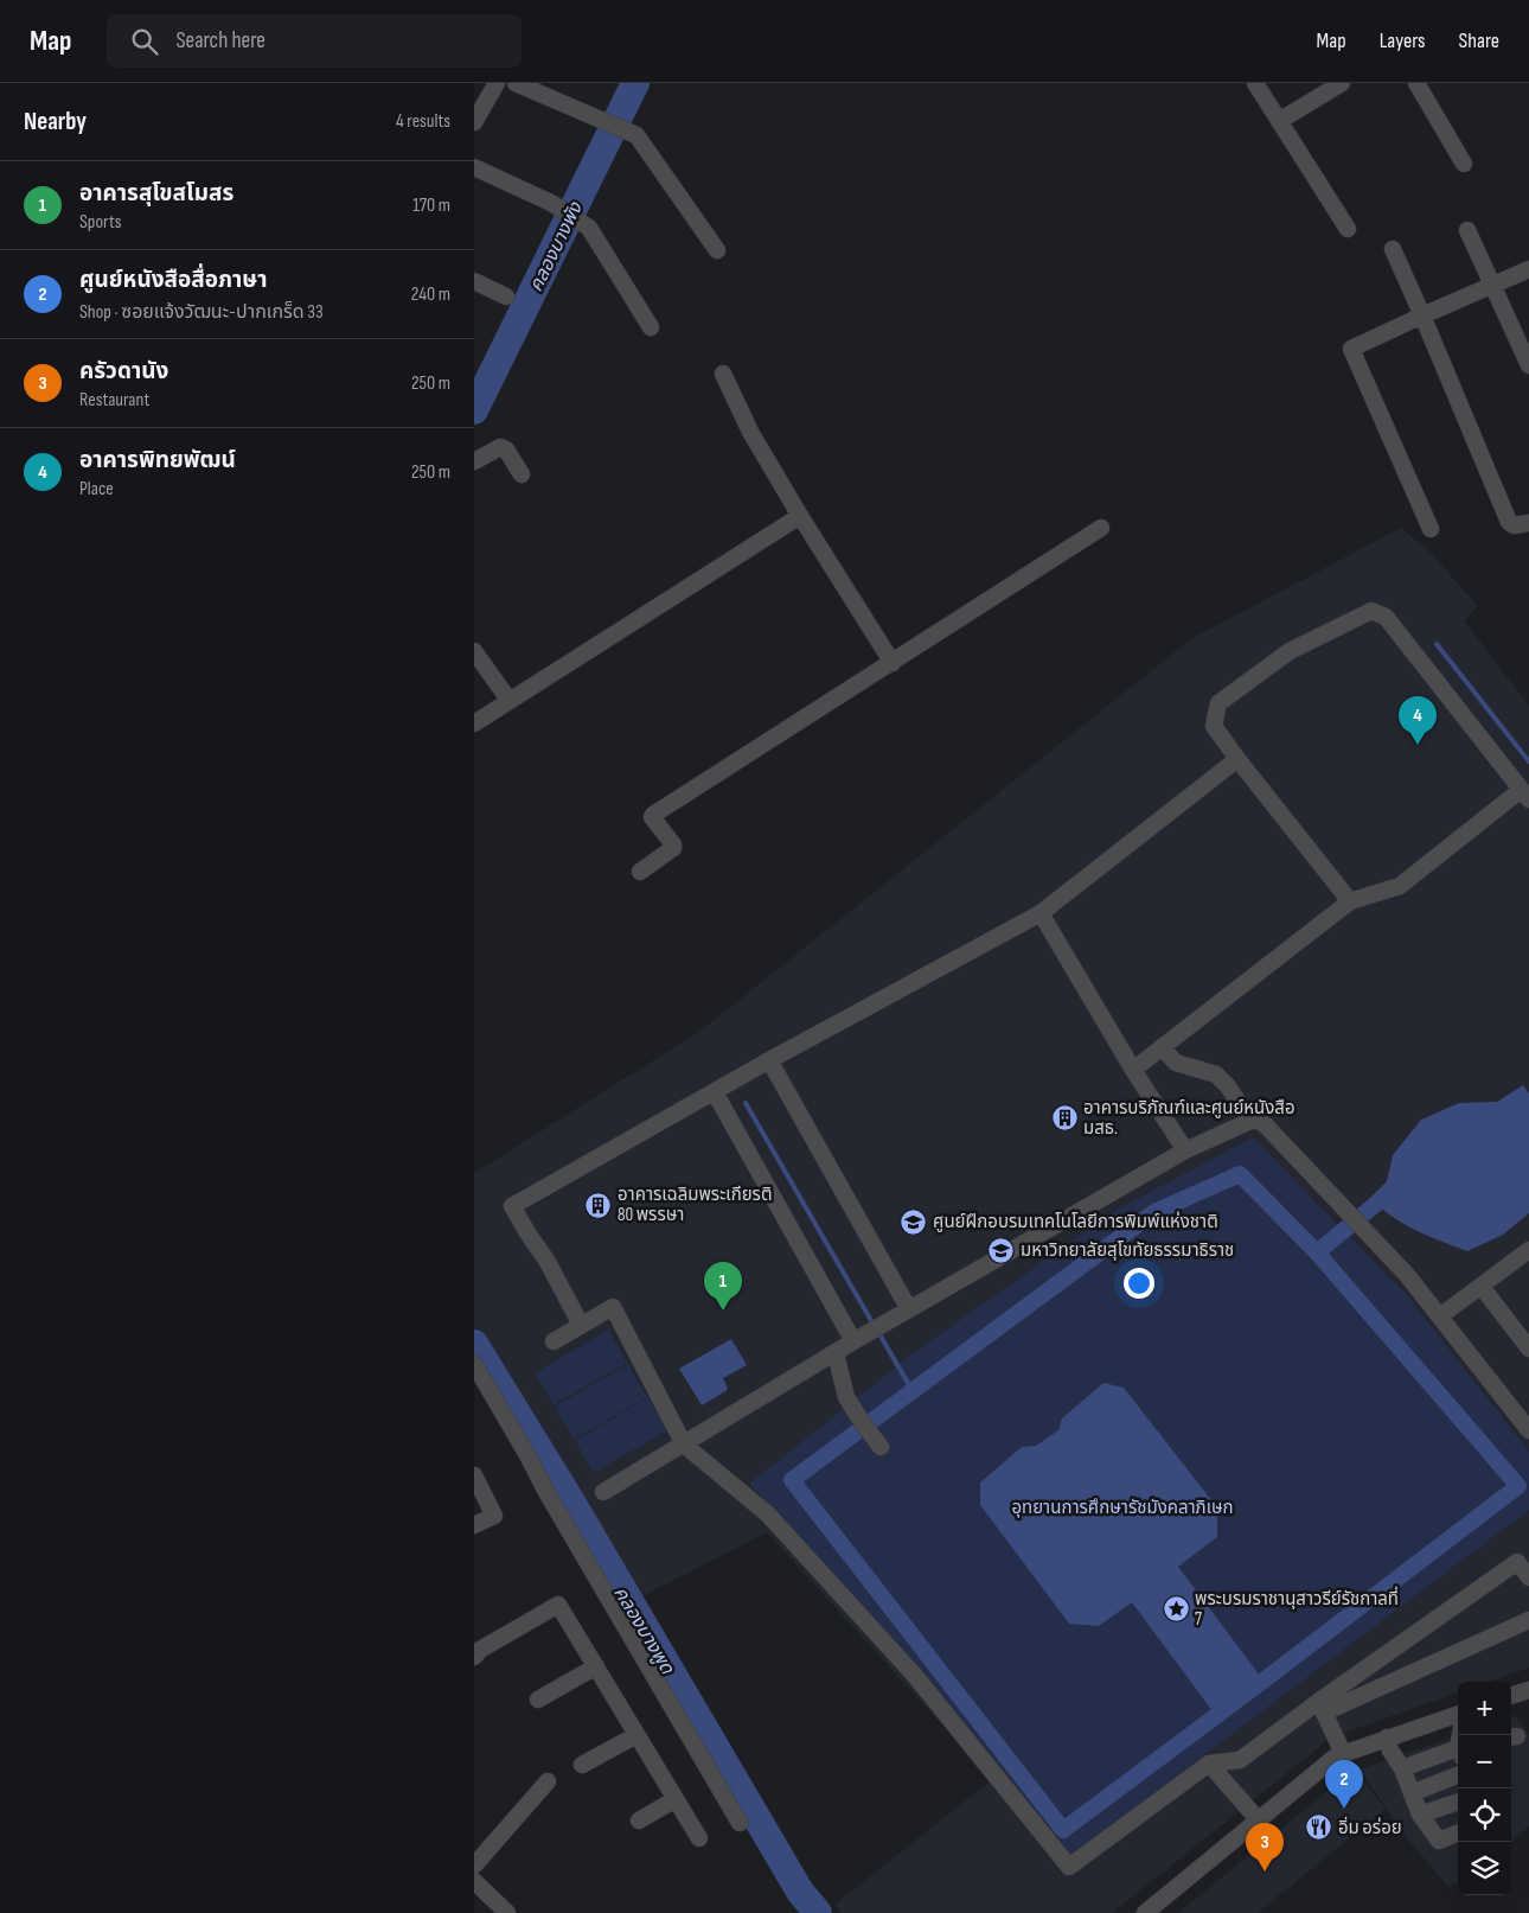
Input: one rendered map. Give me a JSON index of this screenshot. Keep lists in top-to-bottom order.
{
  "water": ["คลองบางพัง", "คลองบางพูด"],
  "parks": ["อุทยานการศึกษารัชมังคลาภิเษก"],
  "places": {
    "building": ["อาคารบริภัณฑ์และศูนย์หนังสือ มสธ.", "อาคารเฉลิมพระเกียรติ 80 พรรษา"],
    "school or university": ["ศูนย์ฝึกอบรมเทคโนโลยีการพิมพ์แห่งชาติ", "มหาวิทยาลัยสุโขทัยธรรมาธิราช"],
    "place": ["พระบรมราชานุสาวรีย์รัชกาลที่ 7"],
    "restaurant": ["อิ่ม อร่อย"]
  },
  "page": {
    "header": "Map",
    "search": "Search here",
    "nav": ["Map", "Layers", "Share"],
    "heading": ["Nearby", "4 results"],
    "list": [
      {
        "mark": "1",
        "name": "อาคารสุโขสโมสร",
        "note": "Sports",
        "value": "170 m"
      },
      {
        "mark": "2",
        "name": "ศูนย์หนังสือสื่อภาษา",
        "note": "Shop · ซอยแจ้งวัฒนะ-ปากเกร็ด 33",
        "value": "240 m"
      },
      {
        "mark": "3",
        "name": "ครัวดานัง",
        "note": "Restaurant",
        "value": "250 m"
      },
      {
        "mark": "4",
        "name": "อาคารพิทยพัฒน์",
        "note": "Place",
        "value": "250 m"
      }
    ],
    "pins": [
      "4",
      "1",
      "2",
      "3"
    ],
    "map_buttons": ["+", "−"]
  }
}
